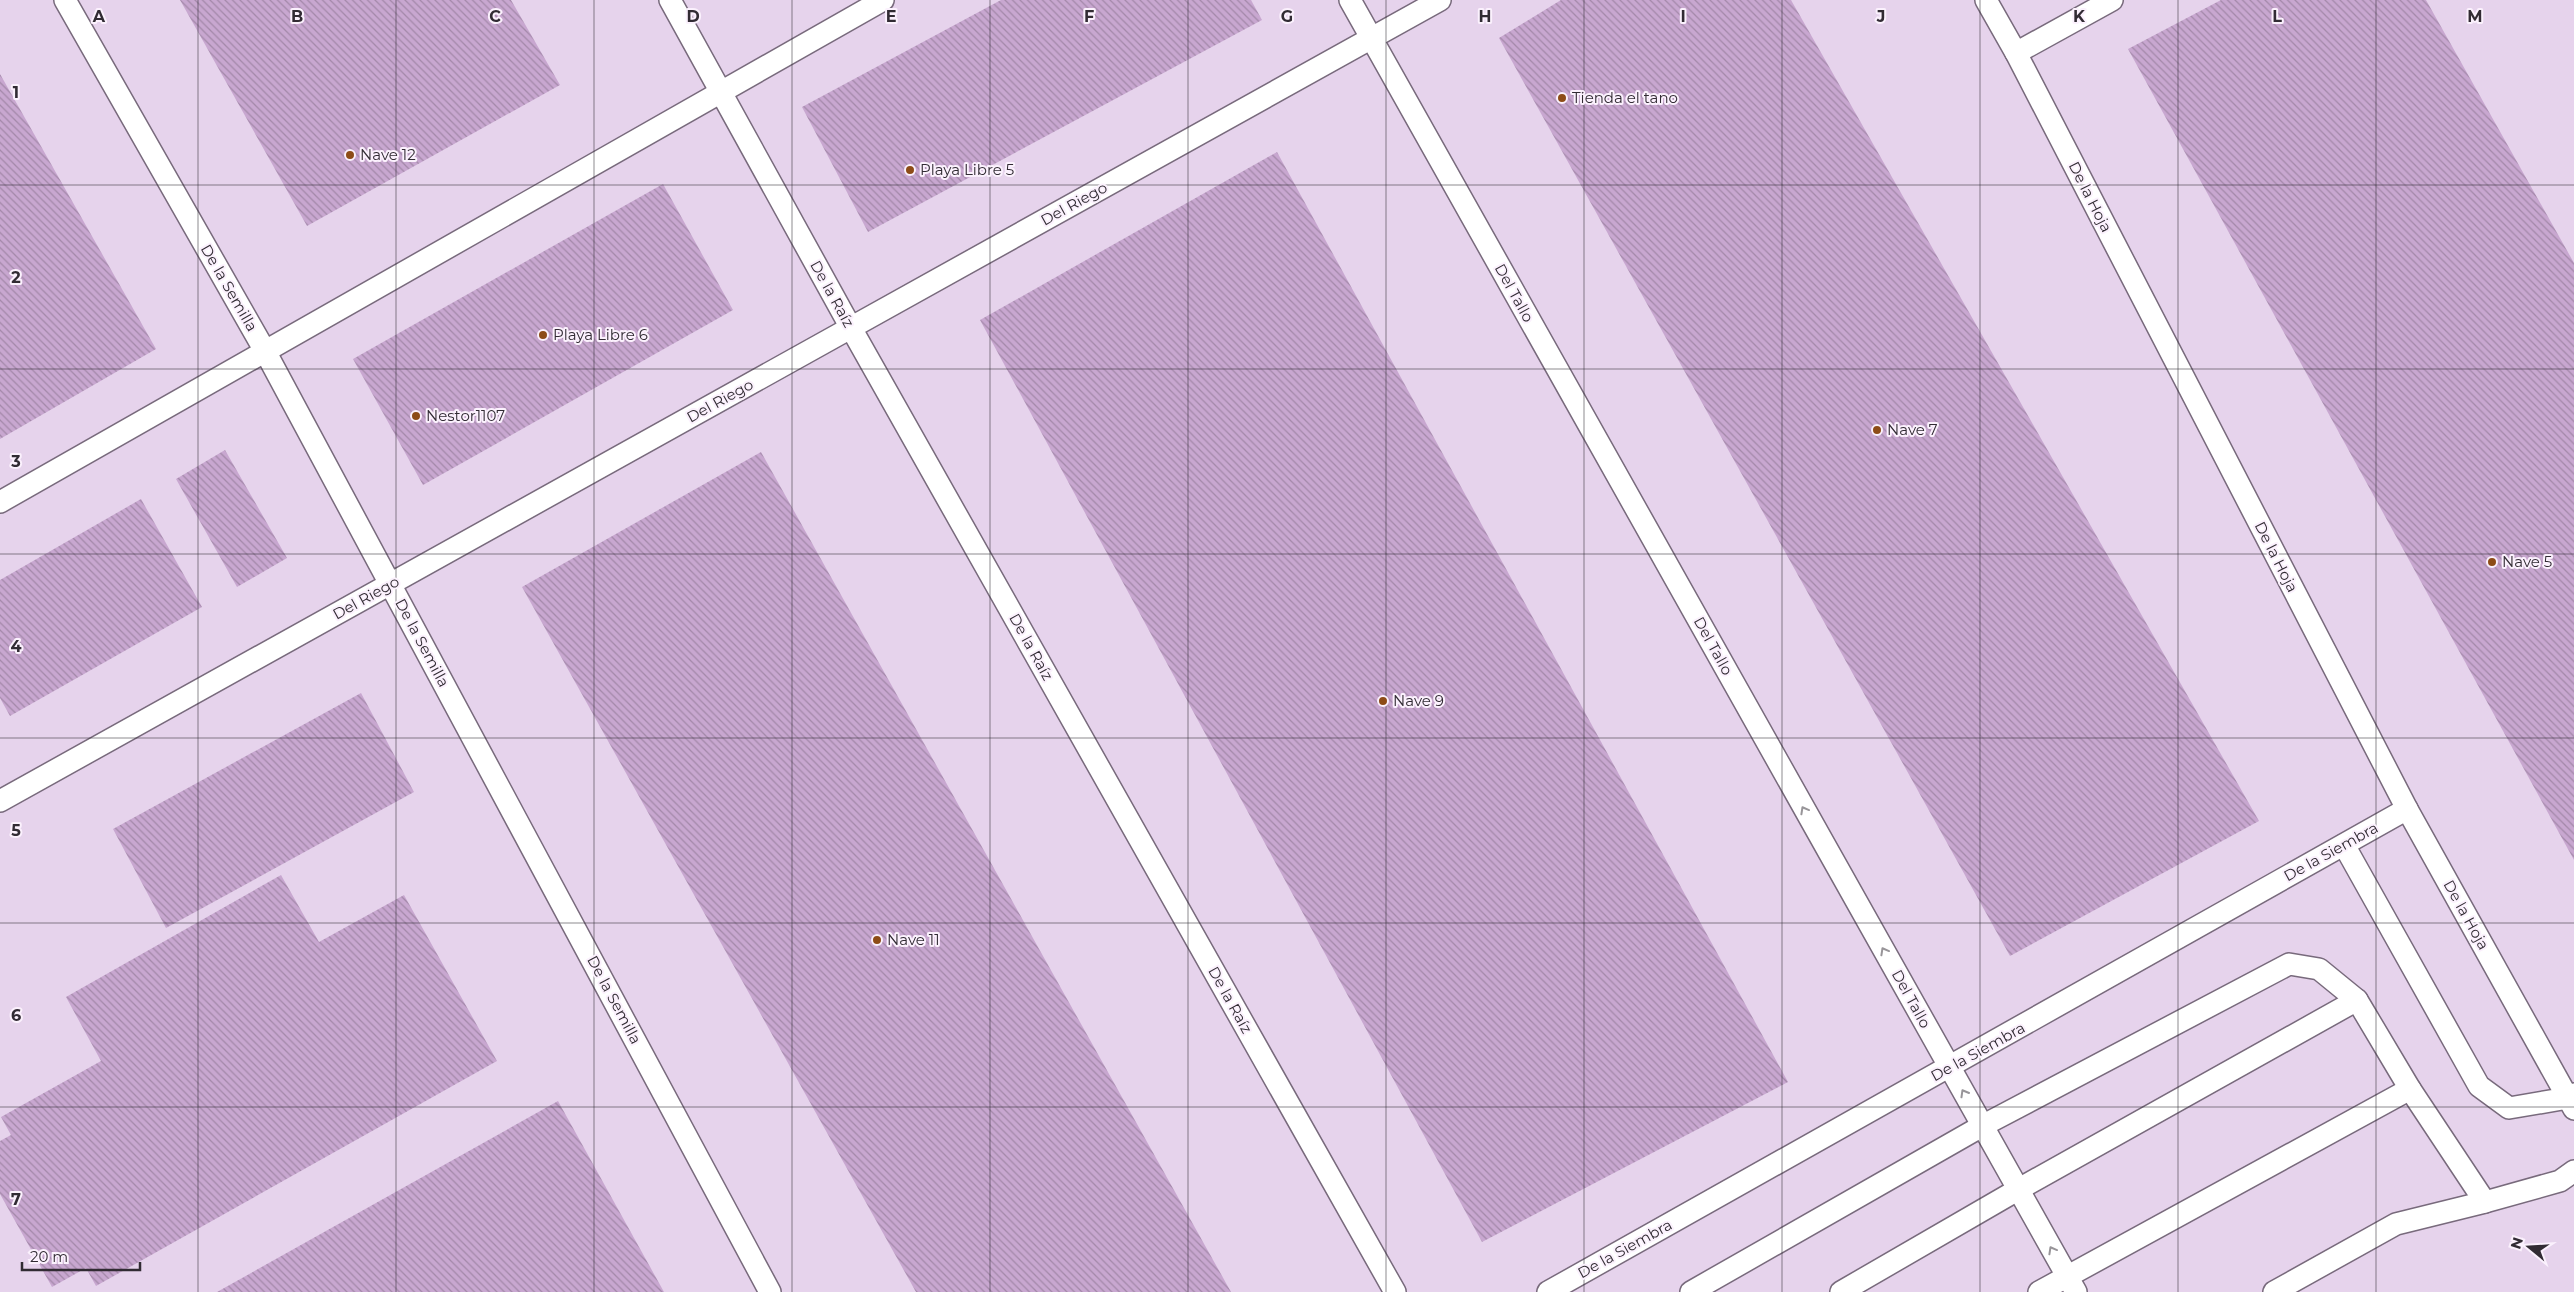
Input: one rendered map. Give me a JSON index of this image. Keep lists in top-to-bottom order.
{
  "streets": {
    "lane": [
      "De la Hoja",
      "Del Riego",
      "De la Semilla",
      "Del Tallo",
      "De la Raíz",
      "De la Siembra"
    ]
  },
  "crossings": [
    ["De la Hoja", "De la Siembra"],
    ["Del Riego", "De la Semilla"],
    ["Del Riego", "Del Tallo"],
    ["Del Riego", "De la Raíz"],
    ["Del Tallo", "De la Siembra"]
  ],
  "one_way": ["Del Tallo"],
  "places": [
    "Tienda el tano",
    "Nave 12",
    "Playa Libre 5",
    "Playa Libre 6",
    "Nestor1107",
    "Nave 7",
    "Nave 5",
    "Nave 9",
    "Nave 11"
  ],
  "scale_bar": "20 m",
  "north": "left",
  "grid": {
    "columns": [
      "A",
      "B",
      "C",
      "D",
      "E",
      "F",
      "G",
      "H",
      "I",
      "J",
      "K",
      "L",
      "M"
    ],
    "rows": [
      "1",
      "2",
      "3",
      "4",
      "5",
      "6",
      "7"
    ]
  }
}
